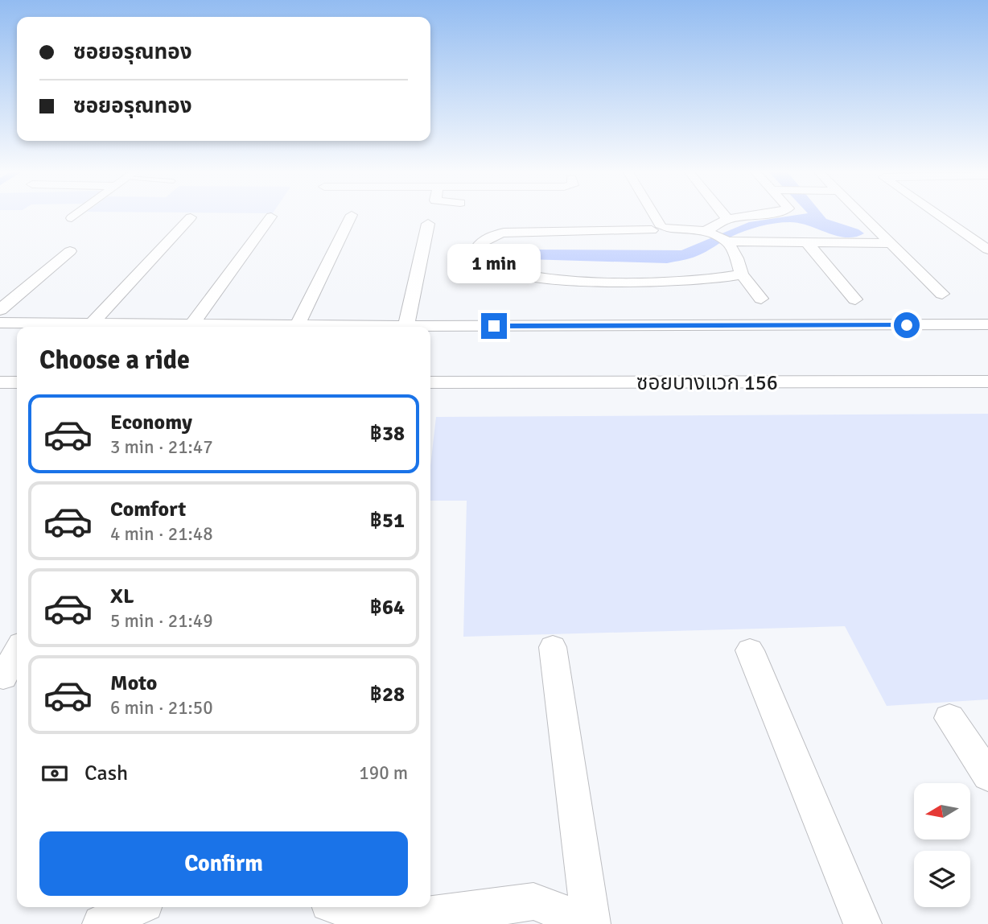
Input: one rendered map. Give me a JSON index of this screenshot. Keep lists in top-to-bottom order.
{
  "streets": {
    "street": ["ซอยบางแวก 156"]
  },
  "north": "left",
  "page": {
    "banner": ["ซอยอรุณทอง", "ซอยอรุณทอง"],
    "bubble": "1 min",
    "heading": "Choose a ride",
    "list": [
      {
        "name": "Economy",
        "note": "3 min · 21:47",
        "value": "฿38"
      },
      {
        "name": "Comfort",
        "note": "4 min · 21:48",
        "value": "฿51"
      },
      {
        "name": "XL",
        "note": "5 min · 21:49",
        "value": "฿64"
      },
      {
        "name": "Moto",
        "note": "6 min · 21:50",
        "value": "฿28"
      }
    ],
    "pay": ["Cash", "190 m"],
    "buttons": "Confirm"
  }
}
